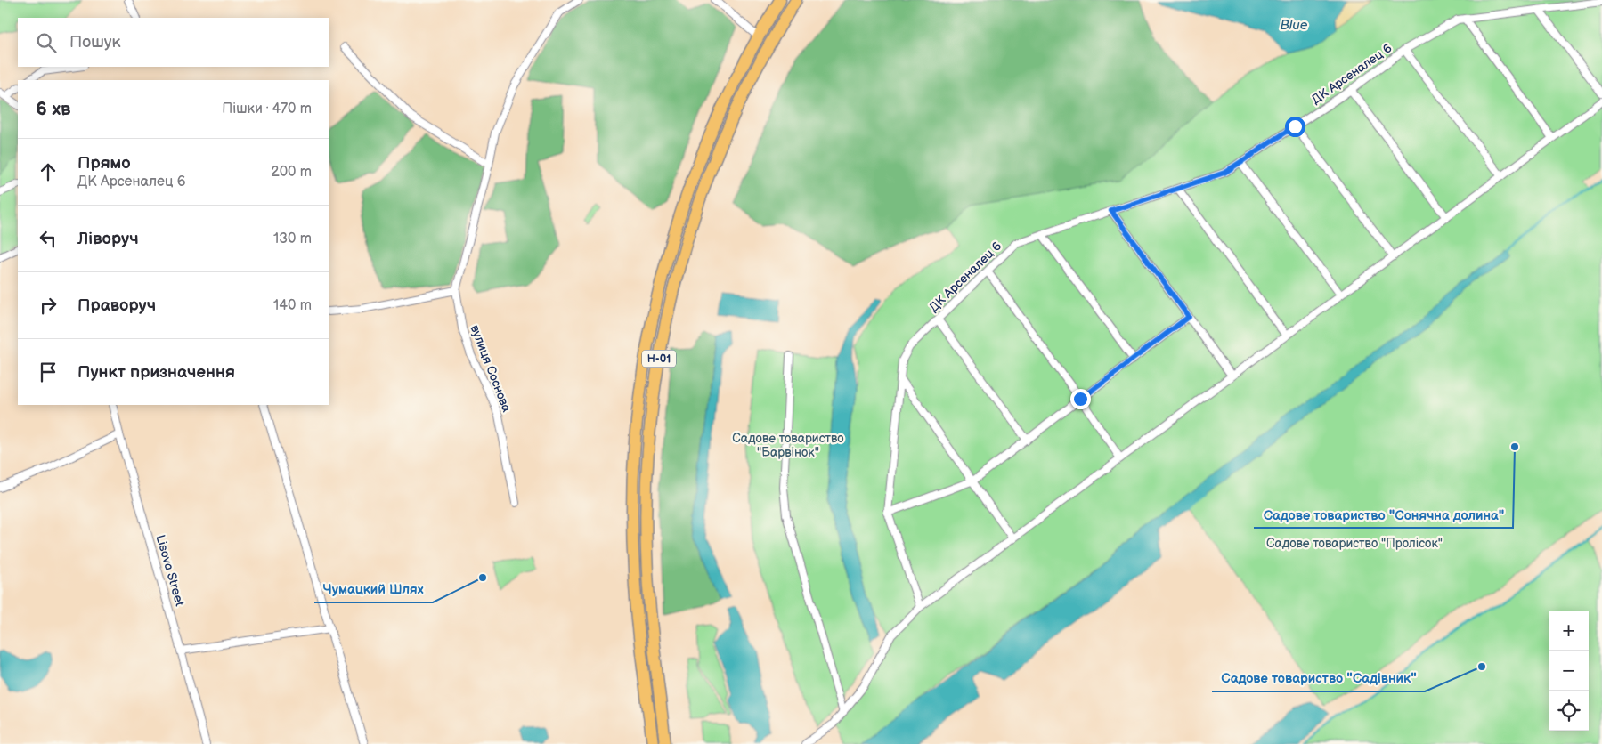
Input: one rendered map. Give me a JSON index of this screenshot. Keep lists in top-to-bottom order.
{
  "streets": {
    "main road": ["Н-01"],
    "street": ["ДК Арсеналец 6", "вулиця Соснова", "Lisova Street"]
  },
  "water": ["Blue"],
  "parks": ["Садове товариство \"Барвінок\"", "Садове товариство \"Пролісок\""],
  "places": ["Садове товариство \"Сонячна долина\"", "Чумацкий Шлях", "Садове товариство \"Садівник\""],
  "page": {
    "search": "Пошук",
    "heading": ["6 хв", "Пішки · 470 m"],
    "list": [
      ["Прямо", "ДК Арсеналец 6", "200 m"],
      ["Ліворуч", "130 m"],
      ["Праворуч", "140 m"],
      "Пункт призначення"
    ],
    "map_buttons": ["+", "−"]
  }
}
